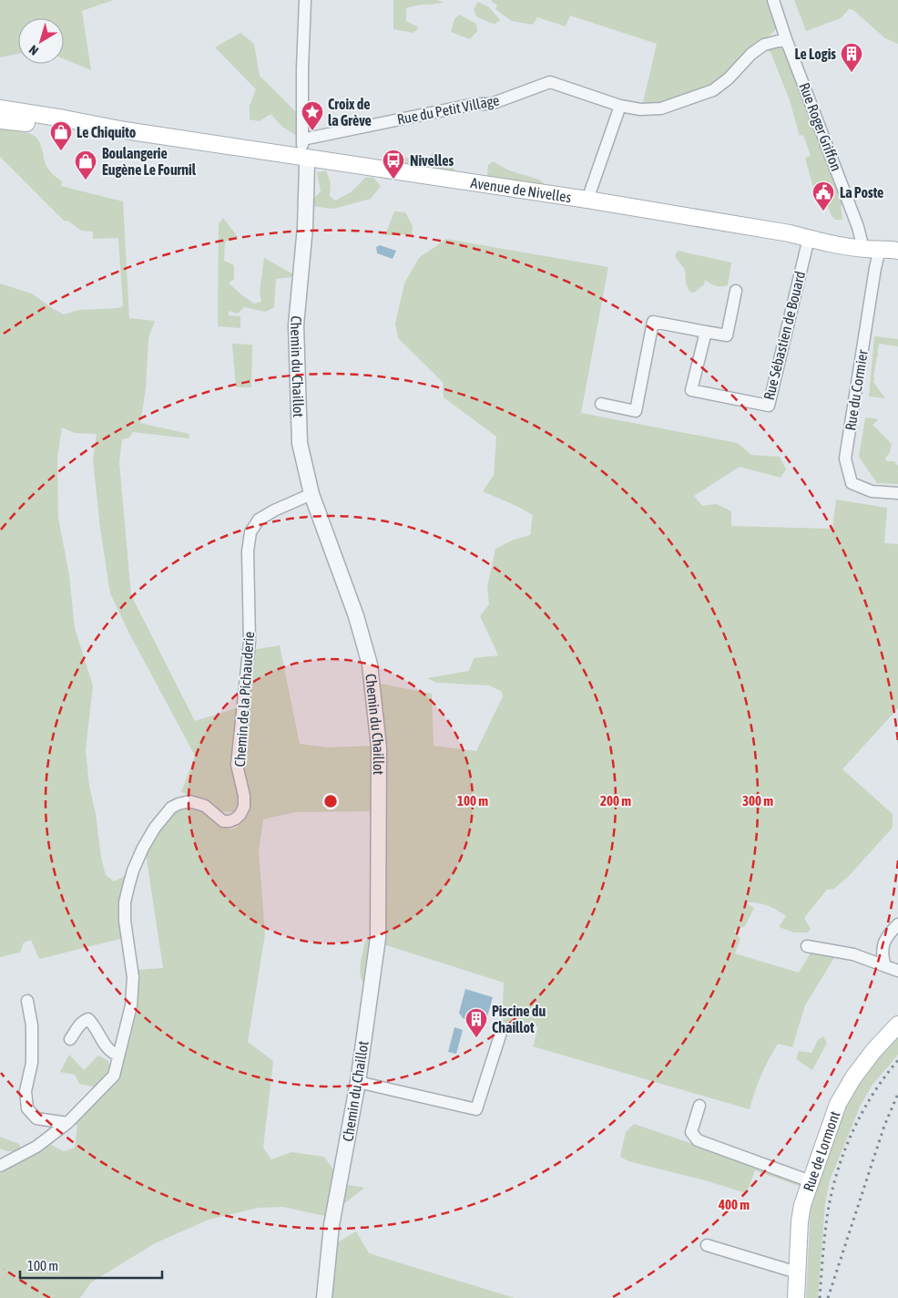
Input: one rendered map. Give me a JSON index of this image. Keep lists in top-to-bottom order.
{
  "streets": {
    "main road": ["Avenue de Nivelles", "Rue de Lormont"],
    "street": [
      "Rue du Petit Village",
      "Rue Roger Griffon",
      "Rue Sébastien de Bouard",
      "Chemin du Chaillot",
      "Rue du Cormier",
      "Chemin de la Pichauderie"
    ]
  },
  "crossings": [
    ["Rue du Petit Village", "Rue Roger Griffon"],
    ["Rue Roger Griffon", "Avenue de Nivelles"],
    ["Avenue de Nivelles", "Rue Sébastien de Bouard"],
    ["Avenue de Nivelles", "Chemin du Chaillot"],
    ["Avenue de Nivelles", "Rue du Cormier"],
    ["Chemin du Chaillot", "Chemin de la Pichauderie"]
  ],
  "places": {
    "building": ["Le Logis", "Piscine du Chaillot"],
    "place": ["Croix de la Grève"],
    "shop": ["Le Chiquito", "Boulangerie Eugène Le Fournil"],
    "bus stop": ["Nivelles"],
    "public building": ["La Poste"]
  },
  "scale_bar": "100 m",
  "north": "bottom left",
  "rings": [
    "100 m",
    "200 m",
    "300 m",
    "400 m"
  ]
}
